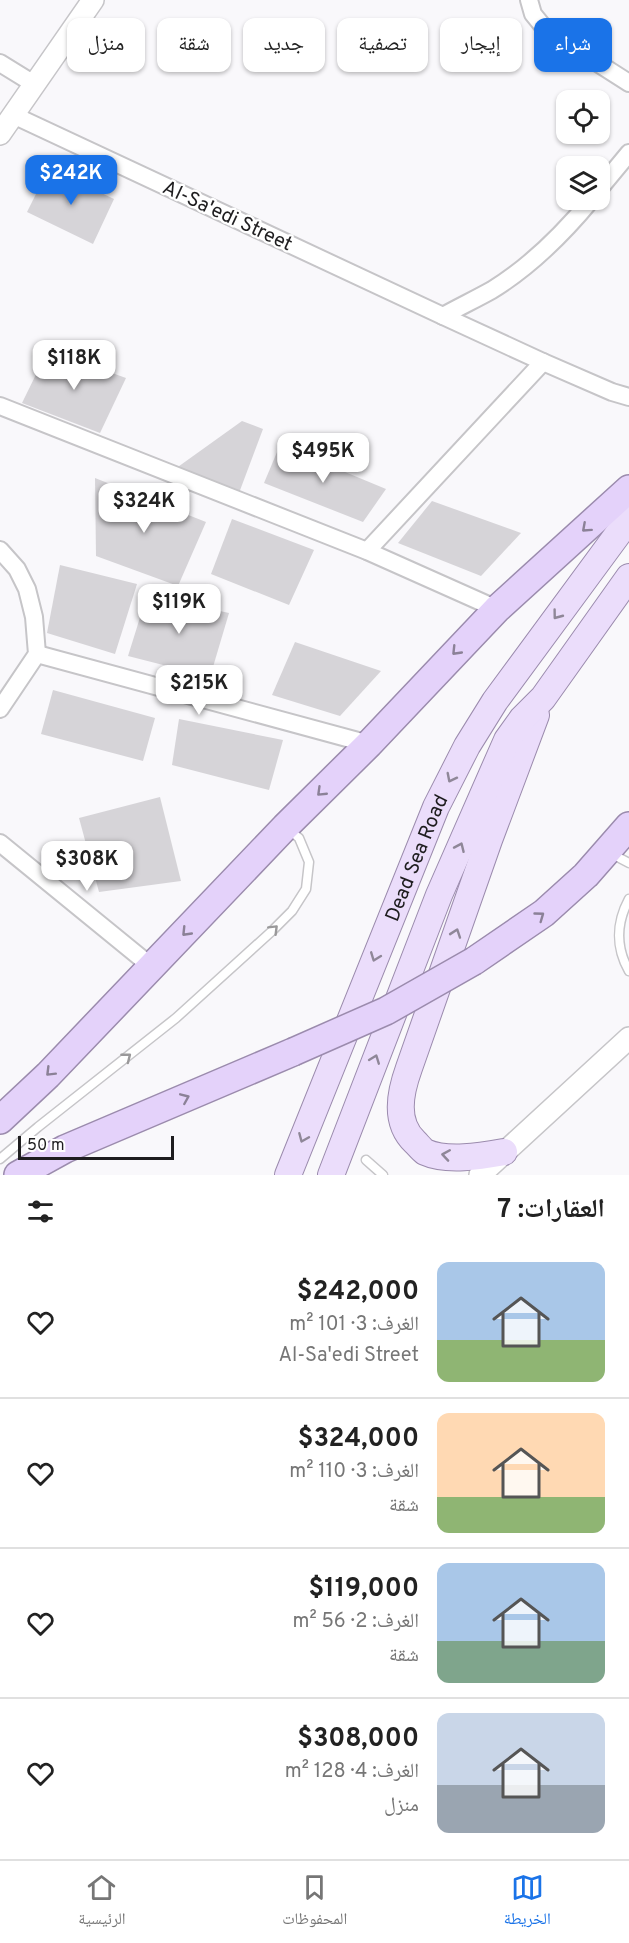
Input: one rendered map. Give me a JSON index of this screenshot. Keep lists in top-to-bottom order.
{
  "streets": {
    "main road": ["Dead Sea Road"],
    "street": ["Al-Sa'edi Street"]
  },
  "scale_bar": "50 m",
  "page": {
    "chip": [
      "شراء",
      "إيجار",
      "تصفية",
      "جديد",
      "شقة",
      "منزل"
    ],
    "price": [
      "$242K",
      "$118K",
      "$495K",
      "$324K",
      "$119K",
      "$215K",
      "$308K"
    ],
    "scale": "50 m",
    "heading": "العقارات: 7",
    "list": [
      {
        "name": "$242,000",
        "note": "الغرف: 3 · 101 m² · Al-Sa'edi Street"
      },
      {
        "name": "$324,000",
        "note": "الغرف: 3 · 110 m² · شقة"
      },
      {
        "name": "$119,000",
        "note": "الغرف: 2 · 56 m² · شقة"
      },
      {
        "name": "$308,000",
        "note": "الغرف: 4 · 128 m² · منزل"
      }
    ],
    "tabs": ["الخريطة", "المحفوظات", "الرئيسية"]
  }
}
